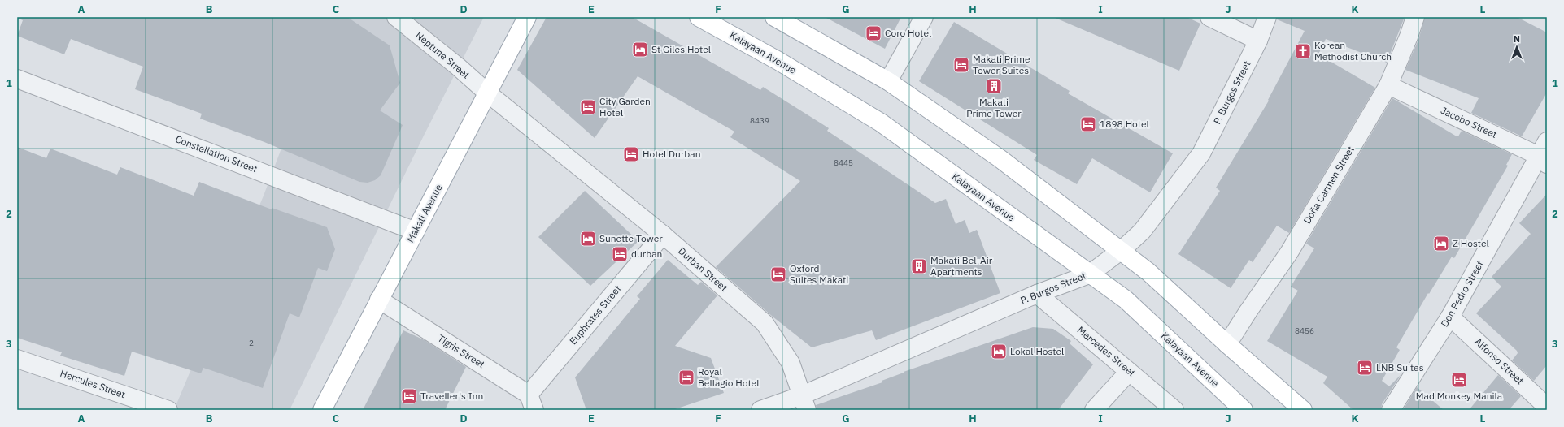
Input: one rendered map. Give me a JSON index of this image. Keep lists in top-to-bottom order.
{
  "streets": {
    "main road": ["Kalayaan Avenue", "Makati Avenue"],
    "street": [
      "Neptune Street",
      "P. Burgos Street",
      "Jacobo Street",
      "Constellation Street",
      "Doña Carmen Street",
      "Durban Street",
      "Don Pedro Street",
      "Euphrates Street",
      "Tigris Street",
      "Mercedes Street",
      "Alfonso Street",
      "Hercules Street"
    ]
  },
  "crossings": [
    ["Kalayaan Avenue", "P. Burgos Street"],
    ["Neptune Street", "Makati Avenue"],
    ["Neptune Street", "Durban Street"],
    ["P. Burgos Street", "Durban Street"],
    ["P. Burgos Street", "Mercedes Street"],
    ["Jacobo Street", "Doña Carmen Street"],
    ["Jacobo Street", "Don Pedro Street"],
    ["Constellation Street", "Makati Avenue"],
    ["Makati Avenue", "Durban Street"],
    ["Makati Avenue", "Tigris Street"],
    ["Durban Street", "Euphrates Street"],
    ["Don Pedro Street", "Alfonso Street"],
    ["Euphrates Street", "Tigris Street"]
  ],
  "places": {
    "hotel": [
      "Coro Hotel",
      "St Giles Hotel",
      "Makati Prime Tower Suites",
      "City Garden Hotel",
      "1898 Hotel",
      "Hotel Durban",
      "Sunette Tower",
      "Z Hostel",
      "durban",
      "Oxford Suites Makati",
      "Lokal Hostel",
      "LNB Suites",
      "Royal Bellagio Hotel",
      "Mad Monkey Manila",
      "Traveller's Inn"
    ],
    "church": ["Korean Methodist Church"],
    "building": ["Makati Prime Tower", "Makati Bel-Air Apartments"]
  },
  "house_numbers": [
    "8439",
    "8445",
    "8456",
    "2"
  ],
  "north": "top",
  "grid": {
    "columns": [
      "A",
      "B",
      "C",
      "D",
      "E",
      "F",
      "G",
      "H",
      "I",
      "J",
      "K",
      "L"
    ],
    "rows": ["1", "2", "3"]
  }
}
